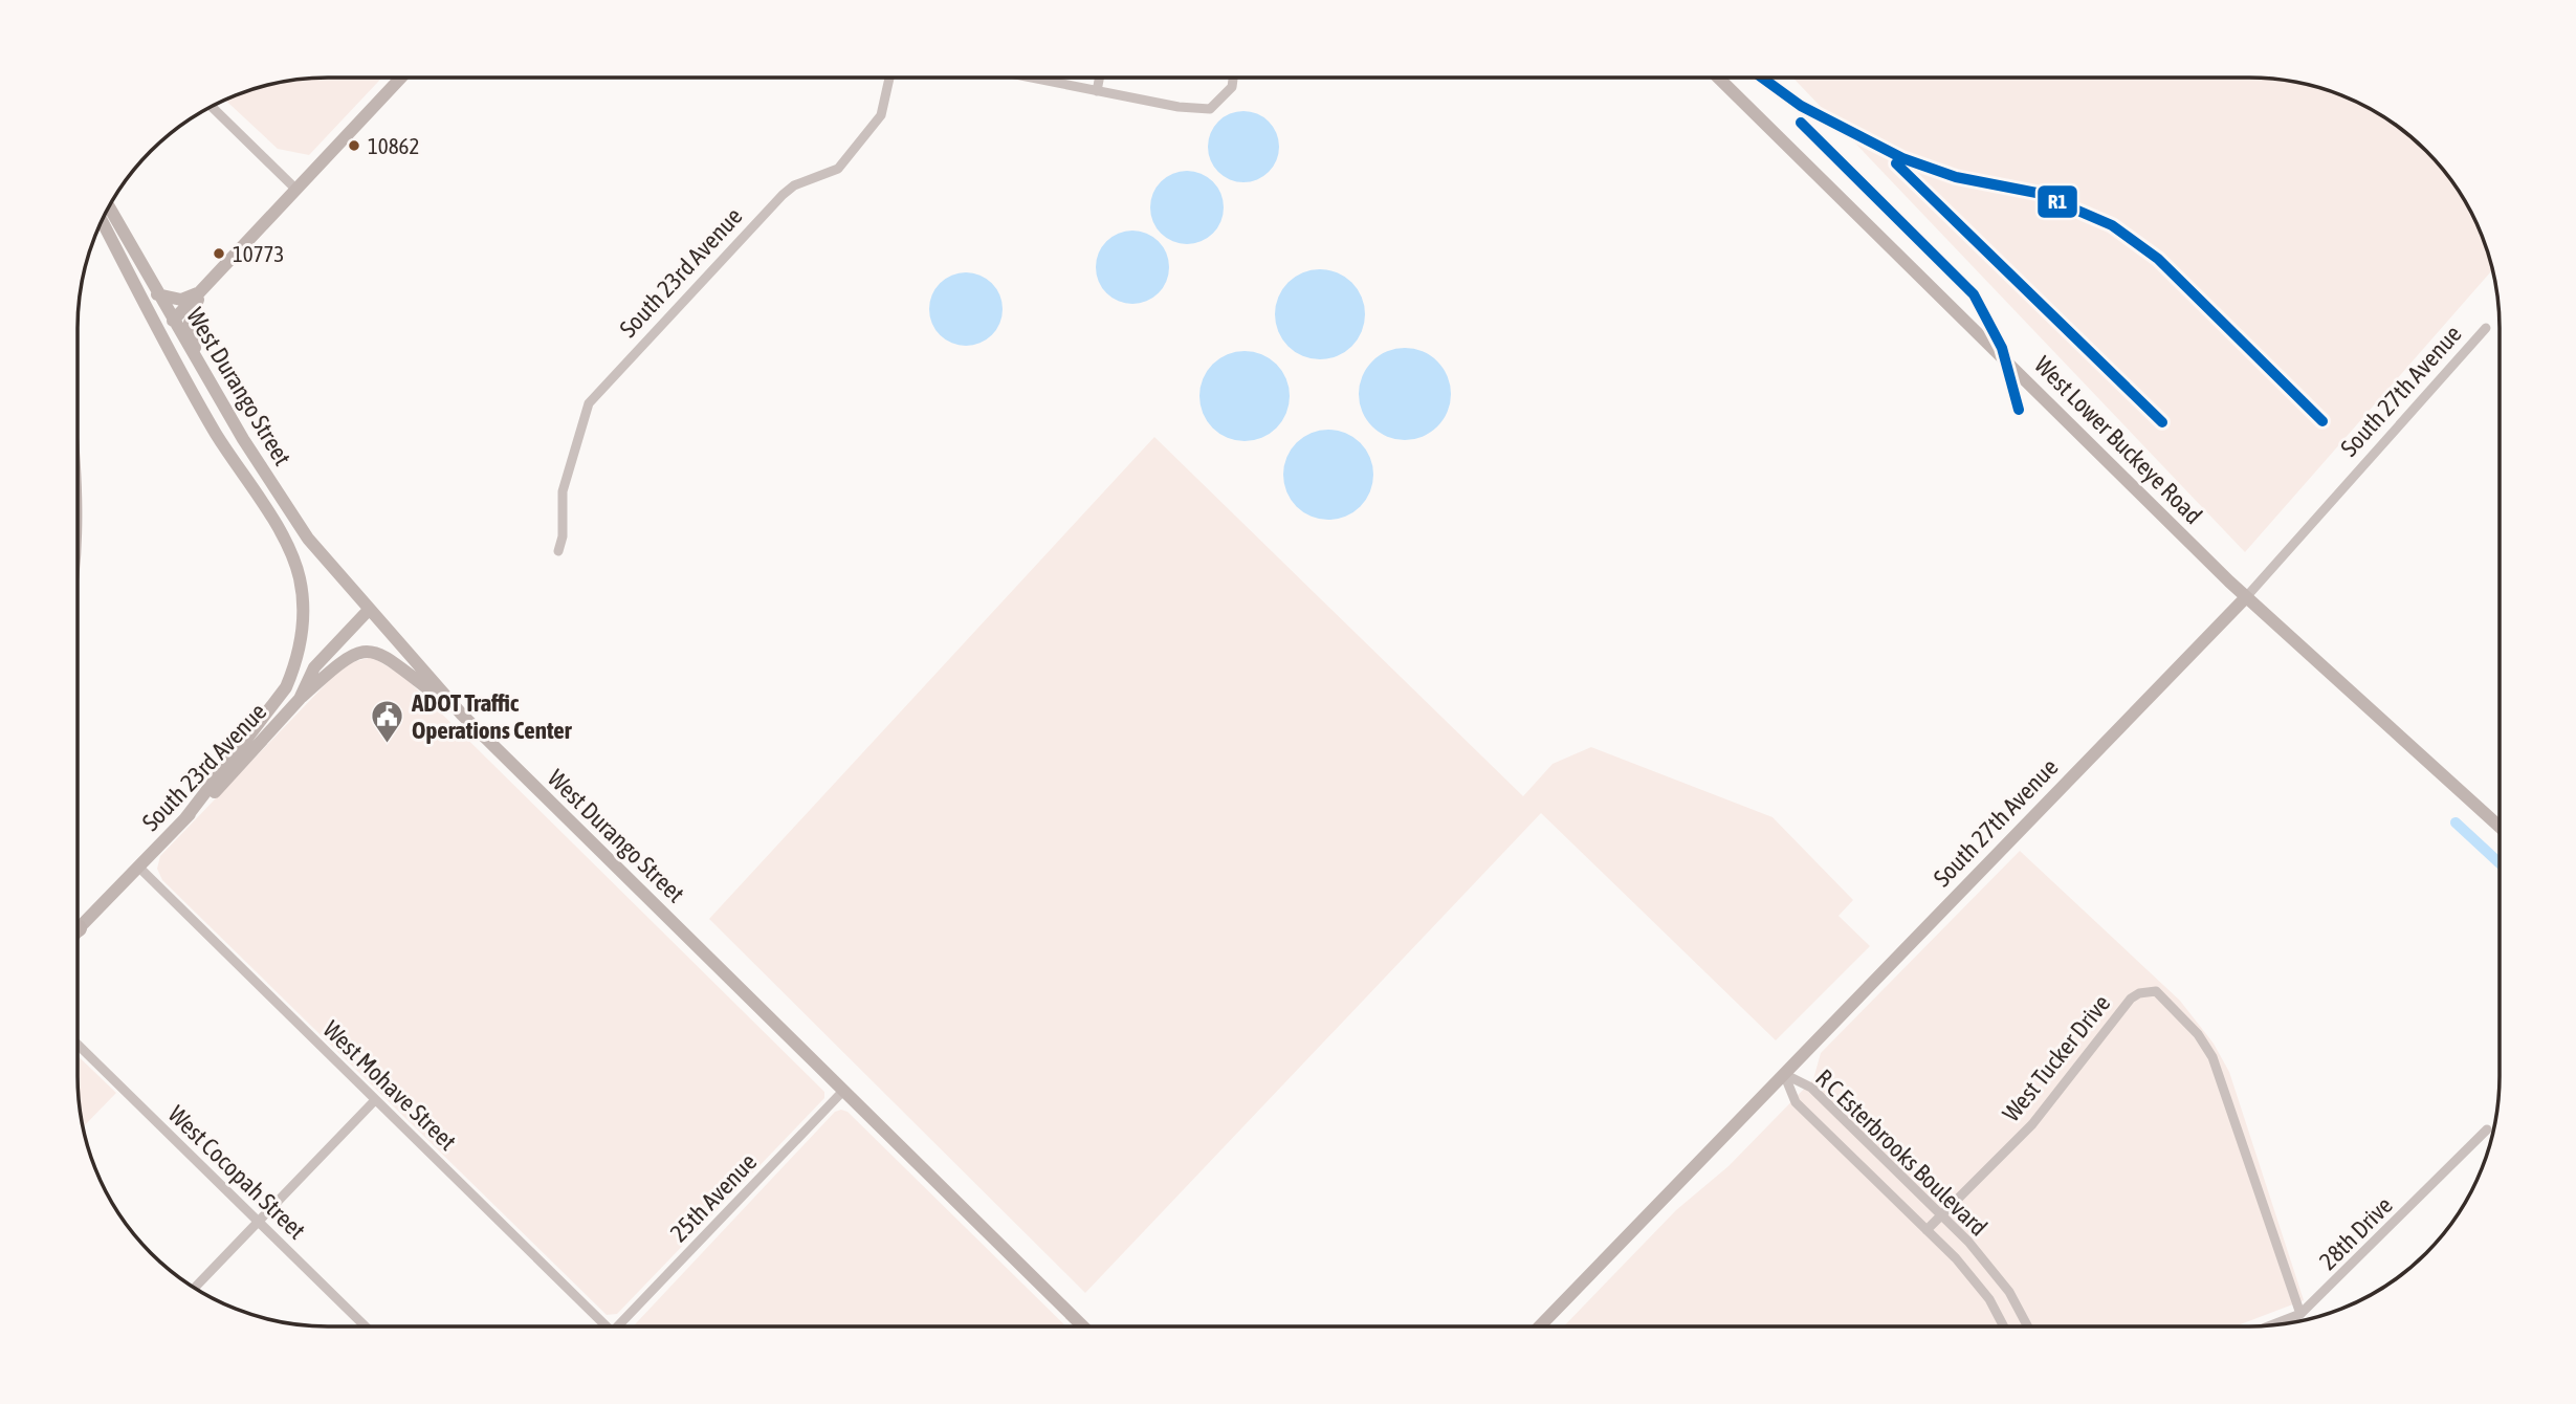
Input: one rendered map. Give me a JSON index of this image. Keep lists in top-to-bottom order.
{
  "streets": {
    "main road": [
      "South 23rd Avenue",
      "West Durango Street",
      "South 27th Avenue",
      "West Lower Buckeye Road"
    ],
    "street": [
      "West Tucker Drive",
      "West Mohave Street",
      "R C Esterbrooks Boulevard",
      "West Cocopah Street",
      "25th Avenue",
      "28th Drive"
    ]
  },
  "crossings": [
    ["South 23rd Avenue", "West Durango Street"],
    ["South 23rd Avenue", "West Mohave Street"],
    ["West Durango Street", "25th Avenue"],
    ["South 27th Avenue", "West Lower Buckeye Road"],
    ["South 27th Avenue", "R C Esterbrooks Boulevard"],
    ["West Tucker Drive", "R C Esterbrooks Boulevard"],
    ["West Tucker Drive", "28th Drive"]
  ],
  "places": {
    "other": ["10862", "10773"],
    "public building": ["ADOT Traffic Operations Center"]
  },
  "lines": ["transit line R1"]
}
